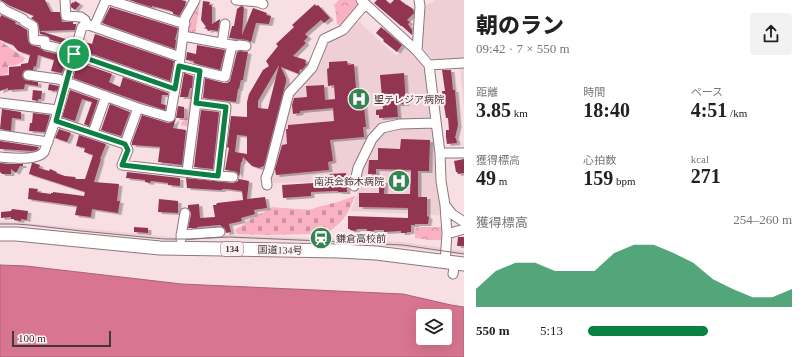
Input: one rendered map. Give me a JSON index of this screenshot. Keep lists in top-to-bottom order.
{
  "streets": {
    "highway": ["134", "国道134号"]
  },
  "places": {
    "hospital": ["聖テレジア病院", "南浜会鈴木病院"],
    "station": ["鎌倉高校前"]
  },
  "scale_bar": "100 m",
  "page": {
    "heading": ["朝のラン", "09:42 · 7 × 550 m"],
    "stats": [
      ["距離", "3.85 km"],
      ["時間", "18:40"],
      ["ペース", "4:51 /km"],
      ["獲得標高", "49 m"],
      ["心拍数", "159 bpm"],
      ["kcal", "271"]
    ],
    "chart": ["獲得標高", "254–260 m"],
    "list": [
      {
        "name": "550 m",
        "note": "5:13"
      }
    ],
    "scale": "100 m"
  }
}
